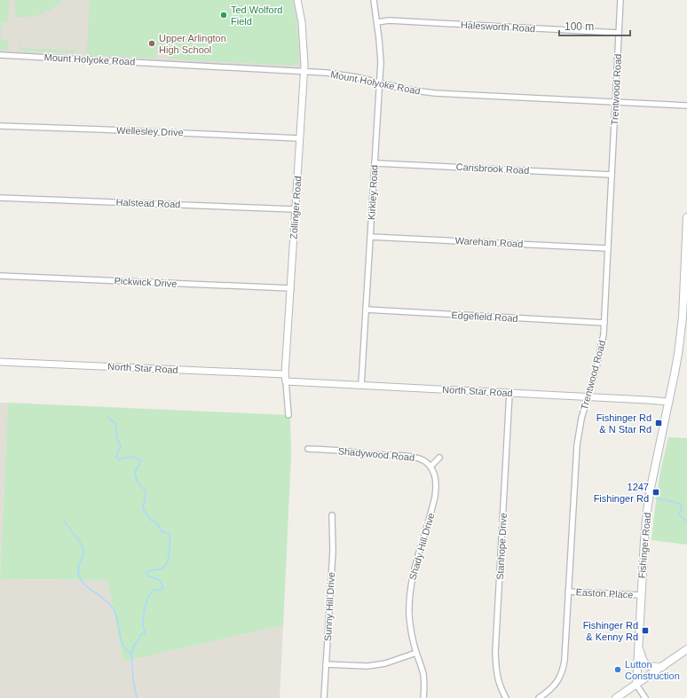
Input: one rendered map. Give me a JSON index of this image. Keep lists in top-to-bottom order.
{
  "streets": {
    "main road": ["Fishinger Road"],
    "street": [
      "Halesworth Road",
      "Mount Holyoke Road",
      "Trentwood Road",
      "Wellesley Drive",
      "Carisbrook Road",
      "Kirkley Road",
      "Halstead Road",
      "Zollinger Road",
      "Wareham Road",
      "Pickwick Drive",
      "Edgefield Road",
      "North Star Road",
      "Shadywood Road",
      "Shady Hill Drive",
      "Stanhope Drive",
      "Easton Place",
      "Sunny Hill Drive"
    ]
  },
  "crossings": [
    ["Halesworth Road", "Trentwood Road"],
    ["Halesworth Road", "Kirkley Road"],
    ["Mount Holyoke Road", "Trentwood Road"],
    ["Mount Holyoke Road", "Kirkley Road"],
    ["Mount Holyoke Road", "Zollinger Road"],
    ["Trentwood Road", "Carisbrook Road"],
    ["Trentwood Road", "Wareham Road"],
    ["Trentwood Road", "Edgefield Road"],
    ["Trentwood Road", "North Star Road"],
    ["Trentwood Road", "Easton Place"],
    ["Wellesley Drive", "Zollinger Road"],
    ["Carisbrook Road", "Kirkley Road"],
    ["Kirkley Road", "Wareham Road"],
    ["Kirkley Road", "Edgefield Road"],
    ["Kirkley Road", "North Star Road"],
    ["Halstead Road", "Zollinger Road"],
    ["Zollinger Road", "Pickwick Drive"],
    ["Zollinger Road", "North Star Road"],
    ["North Star Road", "Fishinger Road"],
    ["North Star Road", "Stanhope Drive"],
    ["Shadywood Road", "Shady Hill Drive"],
    ["Fishinger Road", "Easton Place"]
  ],
  "places": {
    "other": ["Ted Wolford Field", "Upper Arlington High School", "Lutton Construction"],
    "transit": ["Fishinger Rd & N Star Rd", "1247 Fishinger Rd", "Fishinger Rd & Kenny Rd"]
  },
  "scale_bar": "100 m"
}
